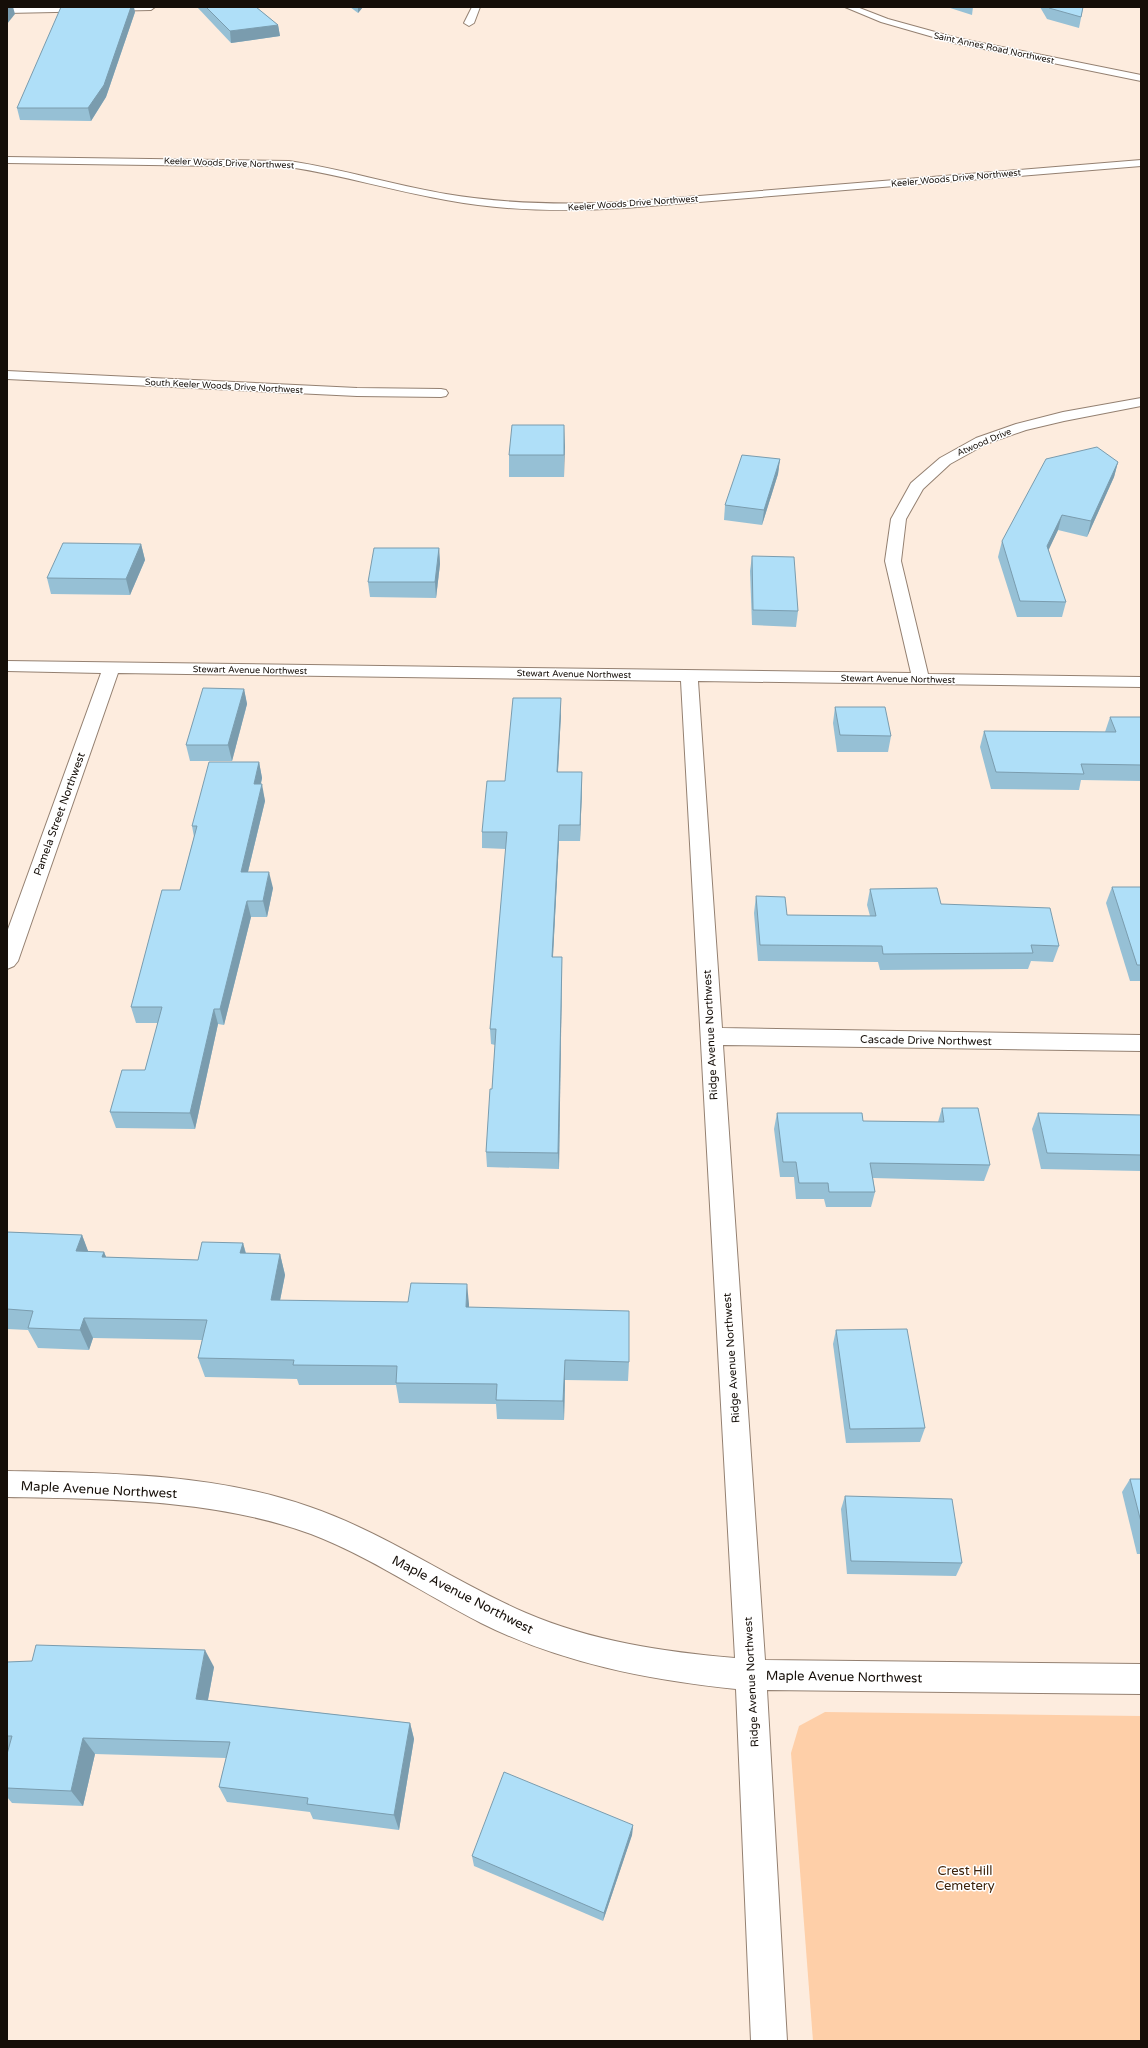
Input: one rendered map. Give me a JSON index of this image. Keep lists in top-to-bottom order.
{
  "streets": {
    "street": [
      "Saint Annes Road Northwest",
      "Keeler Woods Drive Northwest",
      "South Keeler Woods Drive Northwest",
      "Atwood Drive",
      "Stewart Avenue Northwest",
      "Pamela Street Northwest",
      "Ridge Avenue Northwest",
      "Cascade Drive Northwest",
      "Maple Avenue Northwest"
    ]
  },
  "crossings": [
    ["Atwood Drive", "Stewart Avenue Northwest"],
    ["Stewart Avenue Northwest", "Pamela Street Northwest"],
    ["Stewart Avenue Northwest", "Ridge Avenue Northwest"],
    ["Ridge Avenue Northwest", "Cascade Drive Northwest"],
    ["Ridge Avenue Northwest", "Maple Avenue Northwest"]
  ],
  "parks": ["Crest Hill Cemetery"]
}
